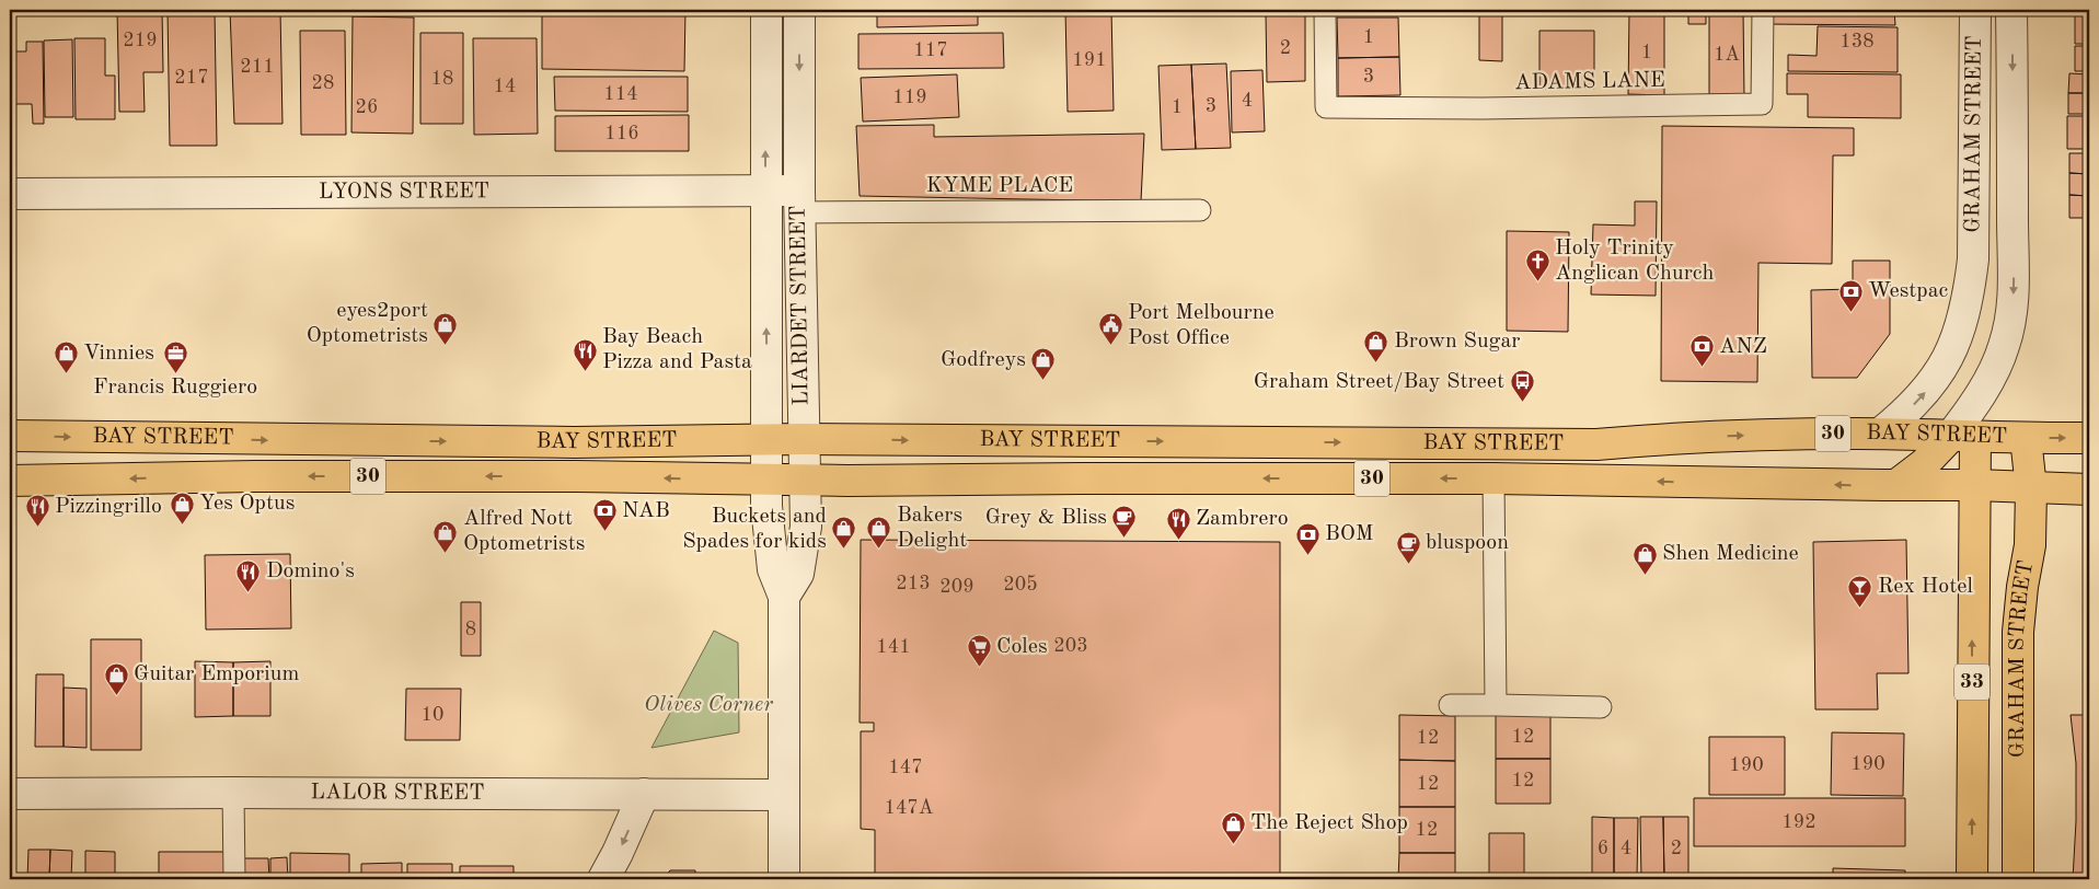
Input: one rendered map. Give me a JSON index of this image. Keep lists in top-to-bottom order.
{
  "streets": {
    "main road": [
      "GRAHAM STREET",
      "30",
      "BAY STREET",
      "33"
    ],
    "street": ["LYONS STREET", "LIARDET STREET", "LALOR STREET"],
    "lane": ["ADAMS LANE", "KYME PLACE"]
  },
  "crossings": [
    ["GRAHAM STREET", "BAY STREET"],
    ["GRAHAM STREET", "33"],
    ["KYME PLACE", "LYONS STREET"],
    ["KYME PLACE", "LIARDET STREET"],
    ["LYONS STREET", "LIARDET STREET"],
    ["LIARDET STREET", "BAY STREET"],
    ["LIARDET STREET", "LALOR STREET"],
    ["BAY STREET", "33"]
  ],
  "parks": ["Olives Corner"],
  "places": {
    "church": ["Holy Trinity Anglican Church"],
    "bank": [
      "Westpac",
      "ANZ",
      "NAB",
      "BOM"
    ],
    "shop": [
      "eyes2port Optometrists",
      "Brown Sugar",
      "Vinnies",
      "Godfreys",
      "Yes Optus",
      "Bakers Delight",
      "Buckets and Spades for kids",
      "Alfred Nott Optometrists",
      "Shen Medicine",
      "Guitar Emporium",
      "The Reject Shop"
    ],
    "public building": ["Port Melbourne Post Office"],
    "restaurant": [
      "Bay Beach Pizza and Pasta",
      "Pizzingrillo",
      "Zambrero",
      "Domino's"
    ],
    "office": ["Francis Ruggiero"],
    "bus stop": ["Graham Street/Bay Street"],
    "cafe": ["Grey & Bliss", "bluspoon"],
    "bar": ["Rex Hotel"],
    "supermarket": ["Coles"]
  },
  "house_numbers": [
    "1",
    "219",
    "138",
    "2",
    "117",
    "1",
    "1A",
    "191",
    "211",
    "3",
    "217",
    "18",
    "28",
    "14",
    "114",
    "119",
    "4",
    "3",
    "26",
    "1",
    "116",
    "213",
    "205",
    "209",
    "8",
    "203",
    "141",
    "10",
    "12",
    "12",
    "190",
    "190",
    "147",
    "12",
    "12",
    "147A",
    "192",
    "12",
    "6",
    "4",
    "2"
  ]
}
